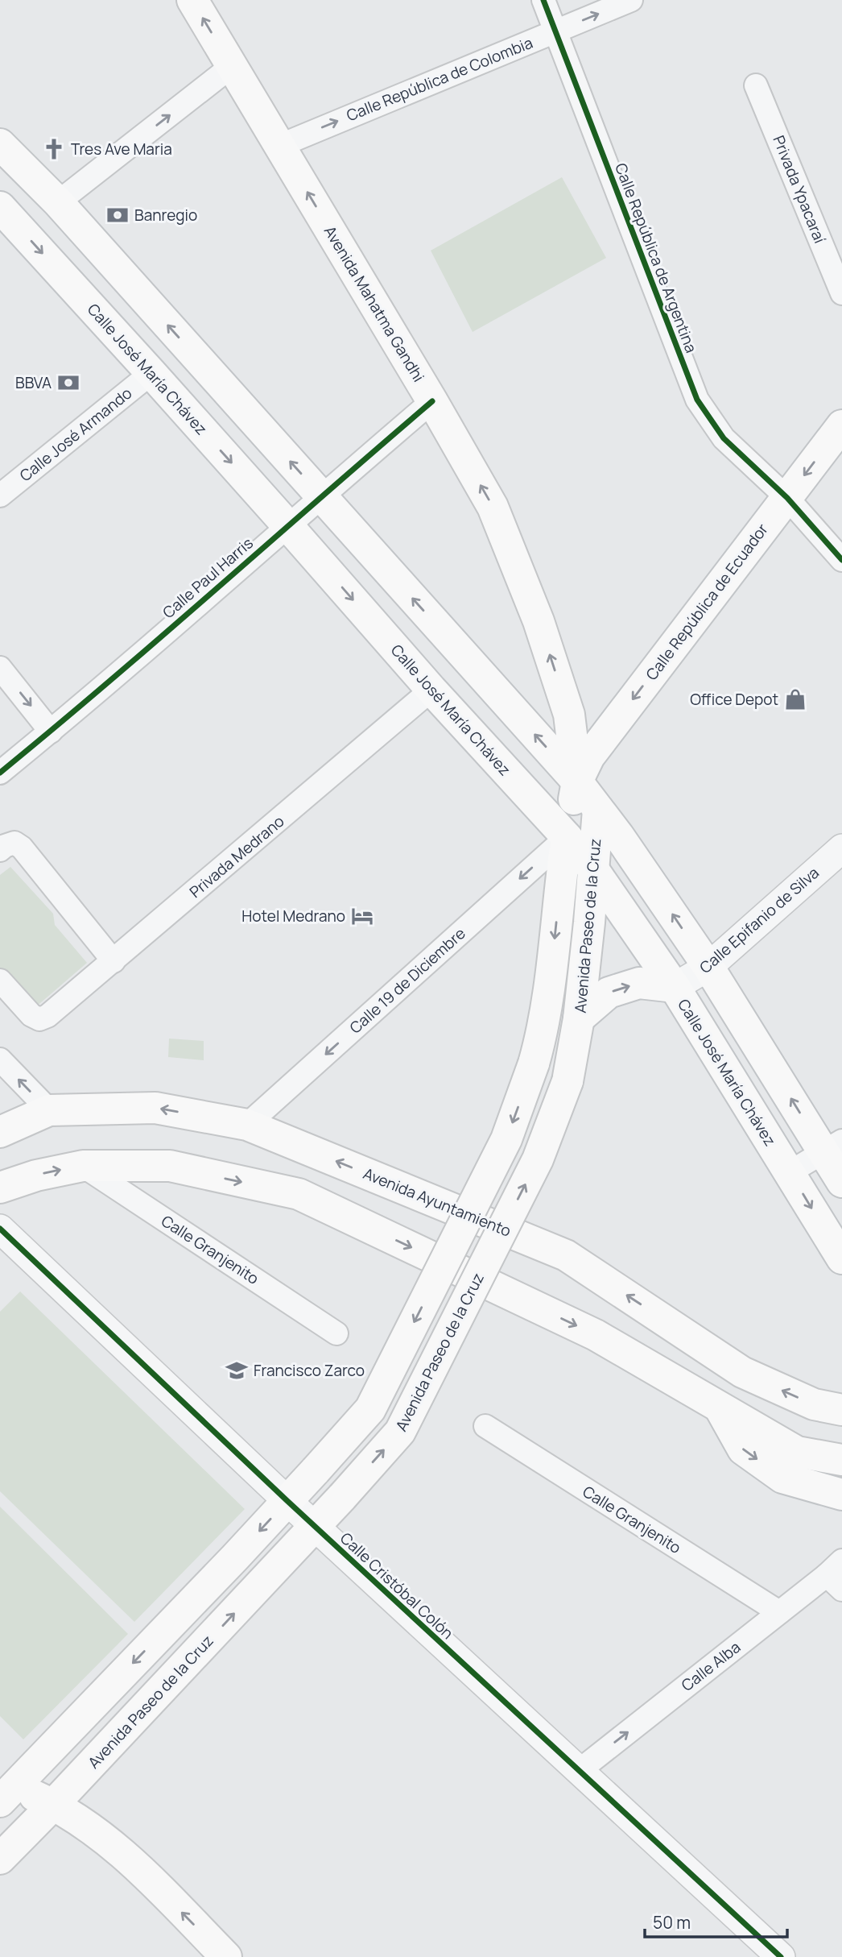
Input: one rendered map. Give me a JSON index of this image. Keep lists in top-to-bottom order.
{
  "streets": {
    "main road": [
      "Avenida Mahatma Gandhi",
      "Calle José María Chávez",
      "Calle República de Ecuador",
      "Avenida Paseo de la Cruz",
      "Avenida Ayuntamiento"
    ],
    "street": [
      "Calle República de Colombia",
      "Privada Ypacaraí",
      "Calle República de Argentina",
      "Calle José Armando",
      "Calle Paul Harris",
      "Privada Medrano",
      "Calle Epifanio de Silva",
      "Calle 19 de Diciembre",
      "Calle Granjenito",
      "Calle Cristóbal Colón",
      "Calle Alba"
    ]
  },
  "crossings": [
    ["Calle República de Colombia", "Calle República de Argentina"],
    ["Calle República de Colombia", "Avenida Mahatma Gandhi"],
    ["Calle República de Argentina", "Calle República de Ecuador"],
    ["Avenida Mahatma Gandhi", "Calle Paul Harris"],
    ["Avenida Mahatma Gandhi", "Calle República de Ecuador"],
    ["Avenida Mahatma Gandhi", "Avenida Paseo de la Cruz"],
    ["Calle José María Chávez", "Calle José Armando"],
    ["Calle José María Chávez", "Calle Paul Harris"],
    ["Calle José María Chávez", "Privada Medrano"],
    ["Calle José María Chávez", "Calle Epifanio de Silva"],
    ["Calle José María Chávez", "Avenida Paseo de la Cruz"],
    ["Calle José María Chávez", "Calle 19 de Diciembre"],
    ["Calle República de Ecuador", "Avenida Paseo de la Cruz"],
    ["Avenida Paseo de la Cruz", "Calle 19 de Diciembre"],
    ["Avenida Paseo de la Cruz", "Calle Cristóbal Colón"],
    ["Calle 19 de Diciembre", "Avenida Ayuntamiento"],
    ["Calle Granjenito", "Calle Alba"],
    ["Calle Cristóbal Colón", "Calle Alba"]
  ],
  "one_way": [
    "Calle República de Colombia",
    "Calle República de Ecuador",
    "Calle 19 de Diciembre",
    "Calle Alba"
  ],
  "places": {
    "church": ["Tres Ave Maria"],
    "bank": ["Banregio", "BBVA"],
    "shop": ["Office Depot"],
    "hotel": ["Hotel Medrano"],
    "school or university": ["Francisco Zarco"]
  },
  "scale_bar": "50 m"
}
